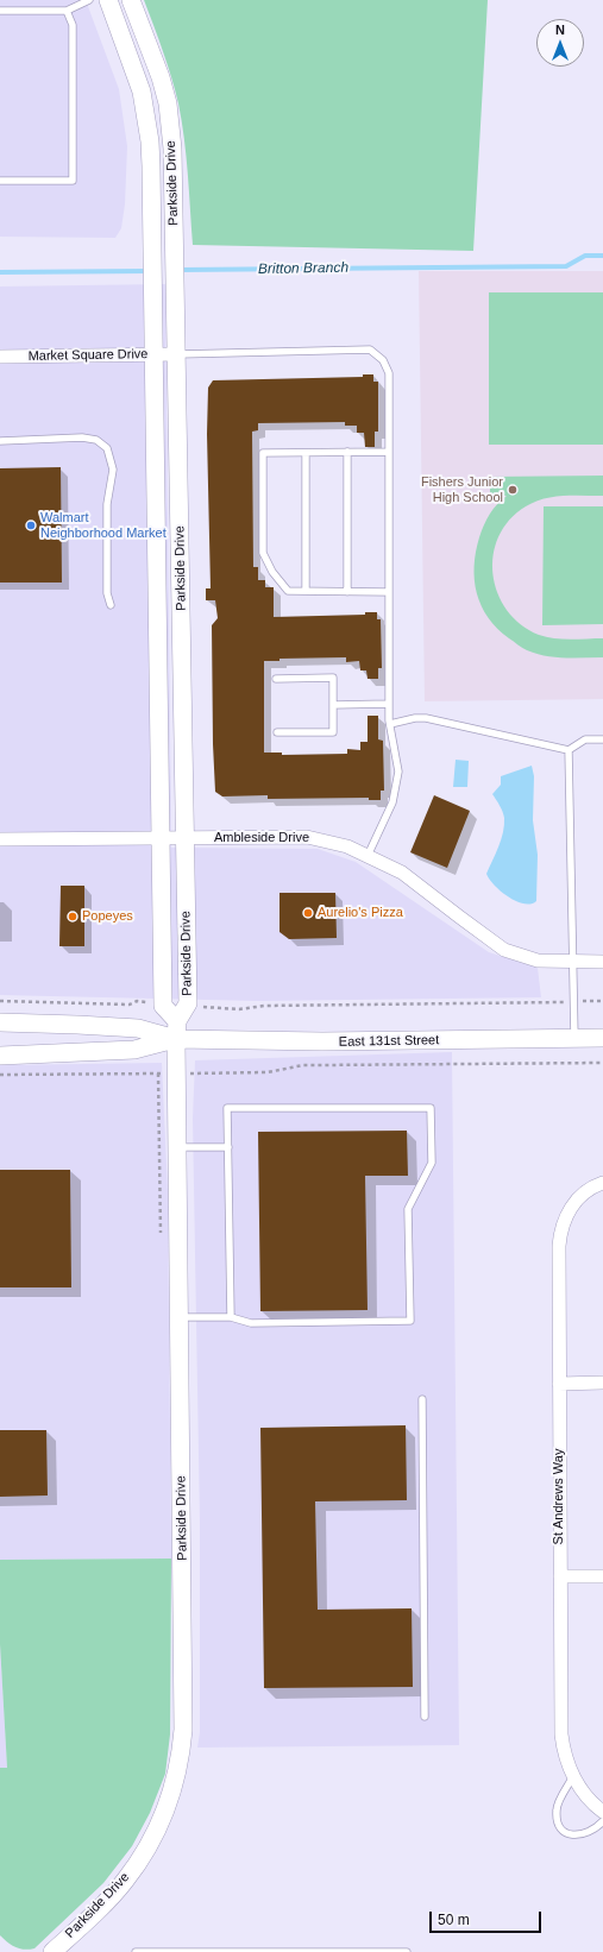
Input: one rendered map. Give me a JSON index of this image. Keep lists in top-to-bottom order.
{
  "streets": {
    "street": [
      "Parkside Drive",
      "Market Square Drive",
      "Ambleside Drive",
      "East 131st Street",
      "St Andrews Way"
    ]
  },
  "crossings": [
    ["Parkside Drive", "Market Square Drive"],
    ["Parkside Drive", "Ambleside Drive"],
    ["Parkside Drive", "East 131st Street"]
  ],
  "water": ["Britton Branch"],
  "places": [
    "Fishers Junior High School",
    "Walmart Neighborhood Market",
    "Aurelio's Pizza",
    "Popeyes"
  ],
  "scale_bar": "50 m",
  "north": "top"
}
